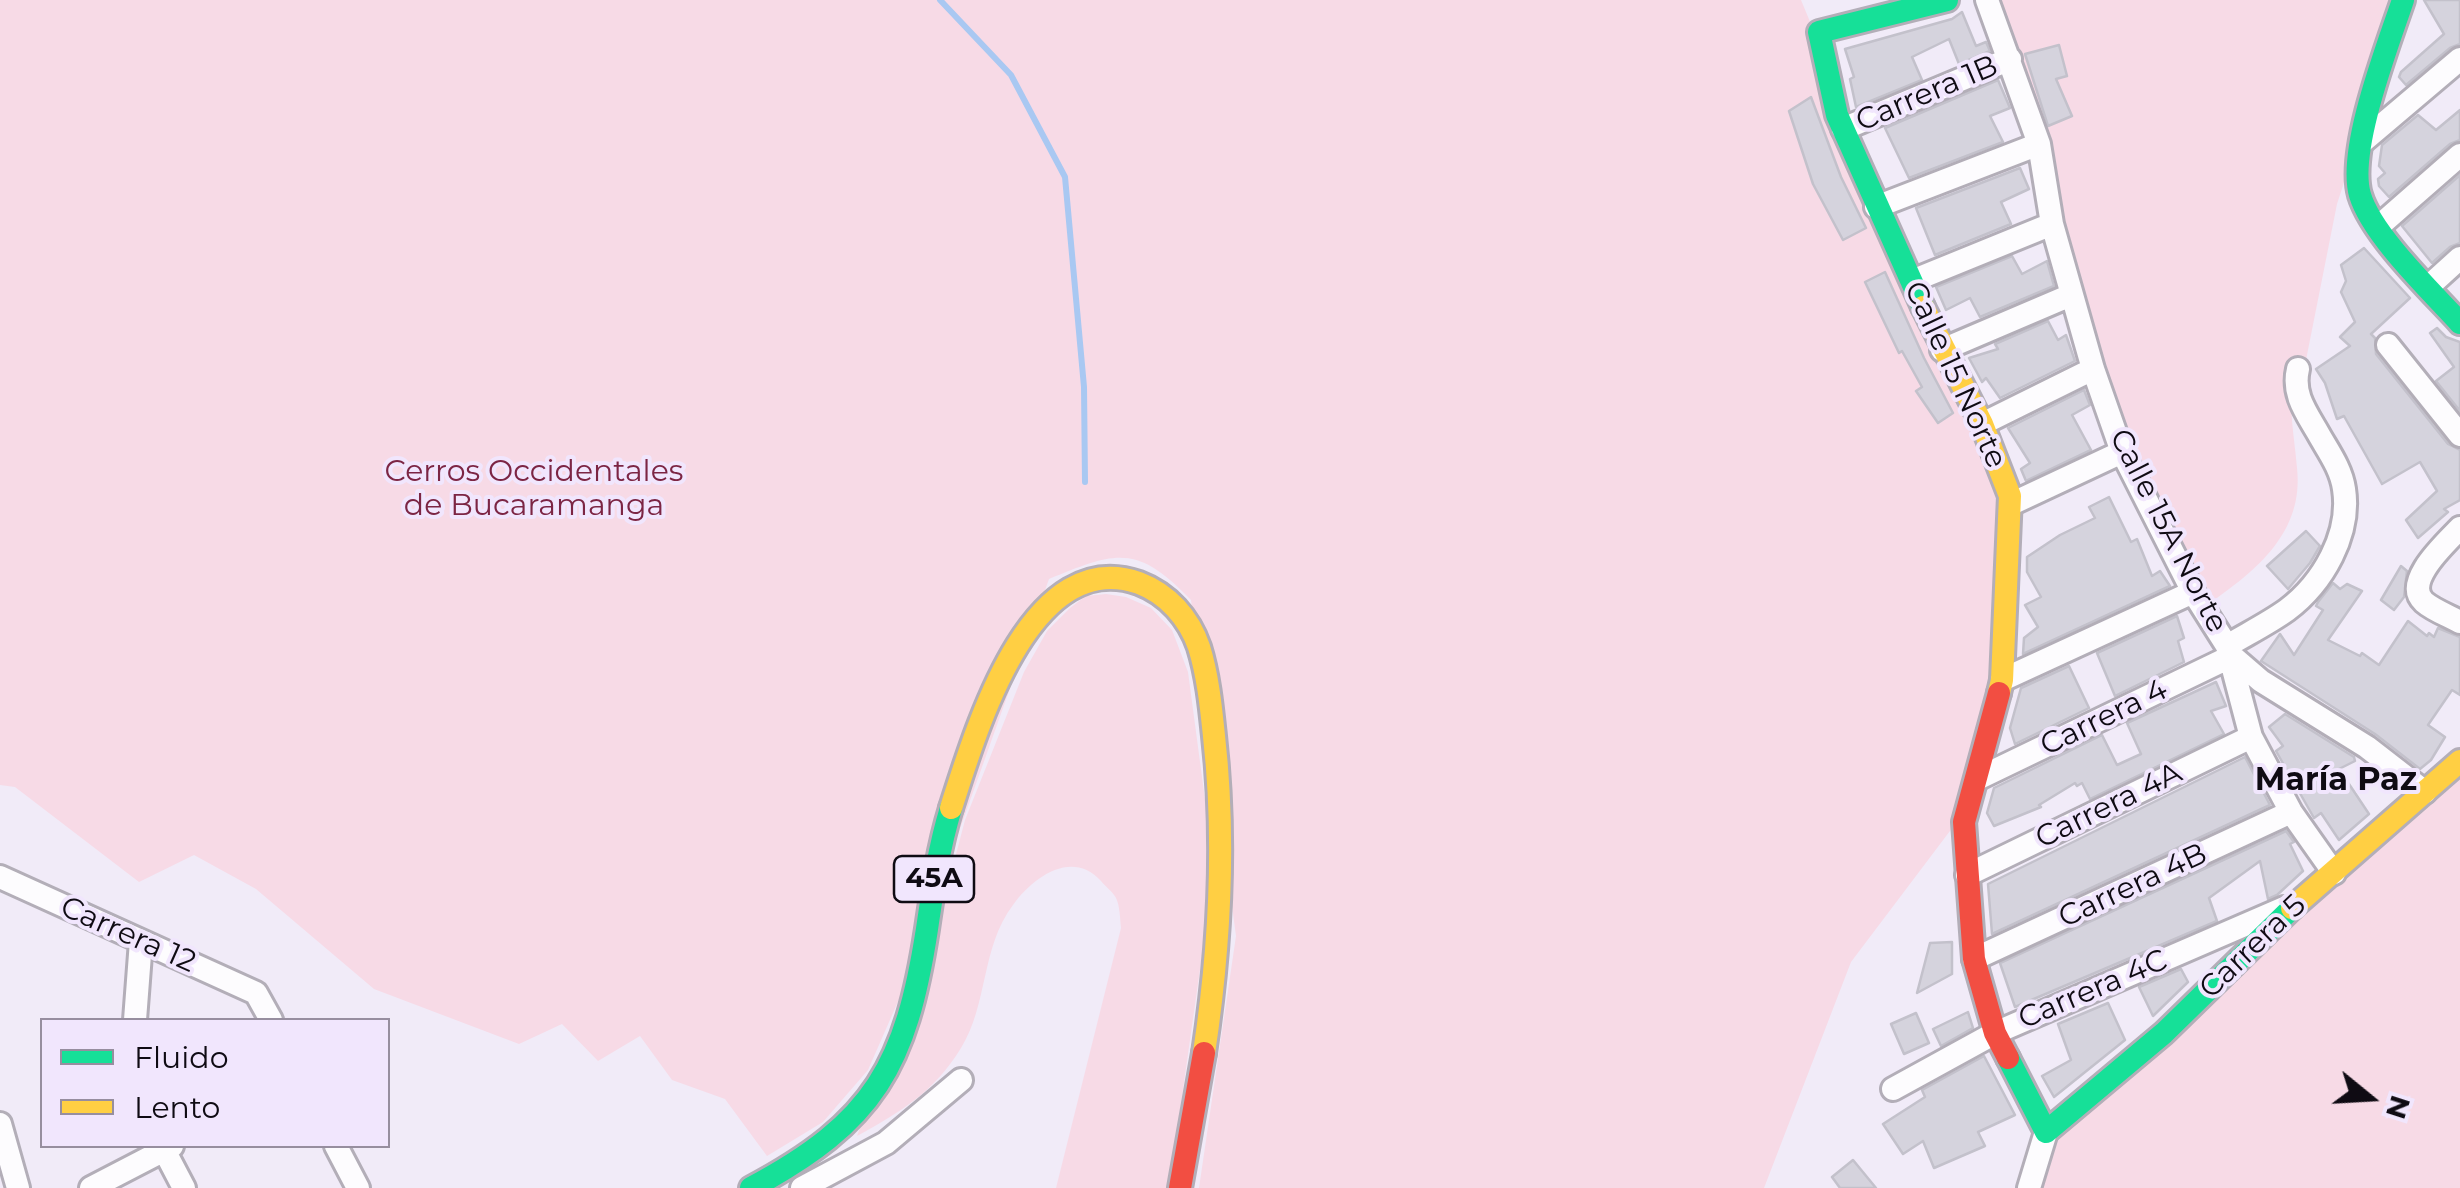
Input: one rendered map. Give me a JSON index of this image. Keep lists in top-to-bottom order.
{
  "streets": {
    "street": [
      "Carrera 1B",
      "Calle 15 Norte",
      "Calle 15A Norte",
      "Carrera 4",
      "Carrera 4A",
      "45A",
      "Carrera 4B",
      "Carrera 12",
      "Carrera 5",
      "Carrera 4C"
    ]
  },
  "crossings": [
    ["Carrera 1B", "Calle 15 Norte"],
    ["Carrera 1B", "Calle 15A Norte"],
    ["Calle 15 Norte", "Carrera 4"],
    ["Calle 15 Norte", "Carrera 4A"],
    ["Calle 15 Norte", "Carrera 4B"],
    ["Calle 15 Norte", "Carrera 5"],
    ["Calle 15 Norte", "Carrera 4C"],
    ["Calle 15A Norte", "Carrera 4"],
    ["Calle 15A Norte", "Carrera 4A"],
    ["Calle 15A Norte", "Carrera 4B"],
    ["Calle 15A Norte", "Carrera 5"],
    ["Carrera 5", "Carrera 4C"]
  ],
  "districts": ["María Paz"],
  "parks": ["Cerros Occidentales de Bucaramanga"],
  "legend": ["Fluido", "Lento"],
  "north": "right"
}
